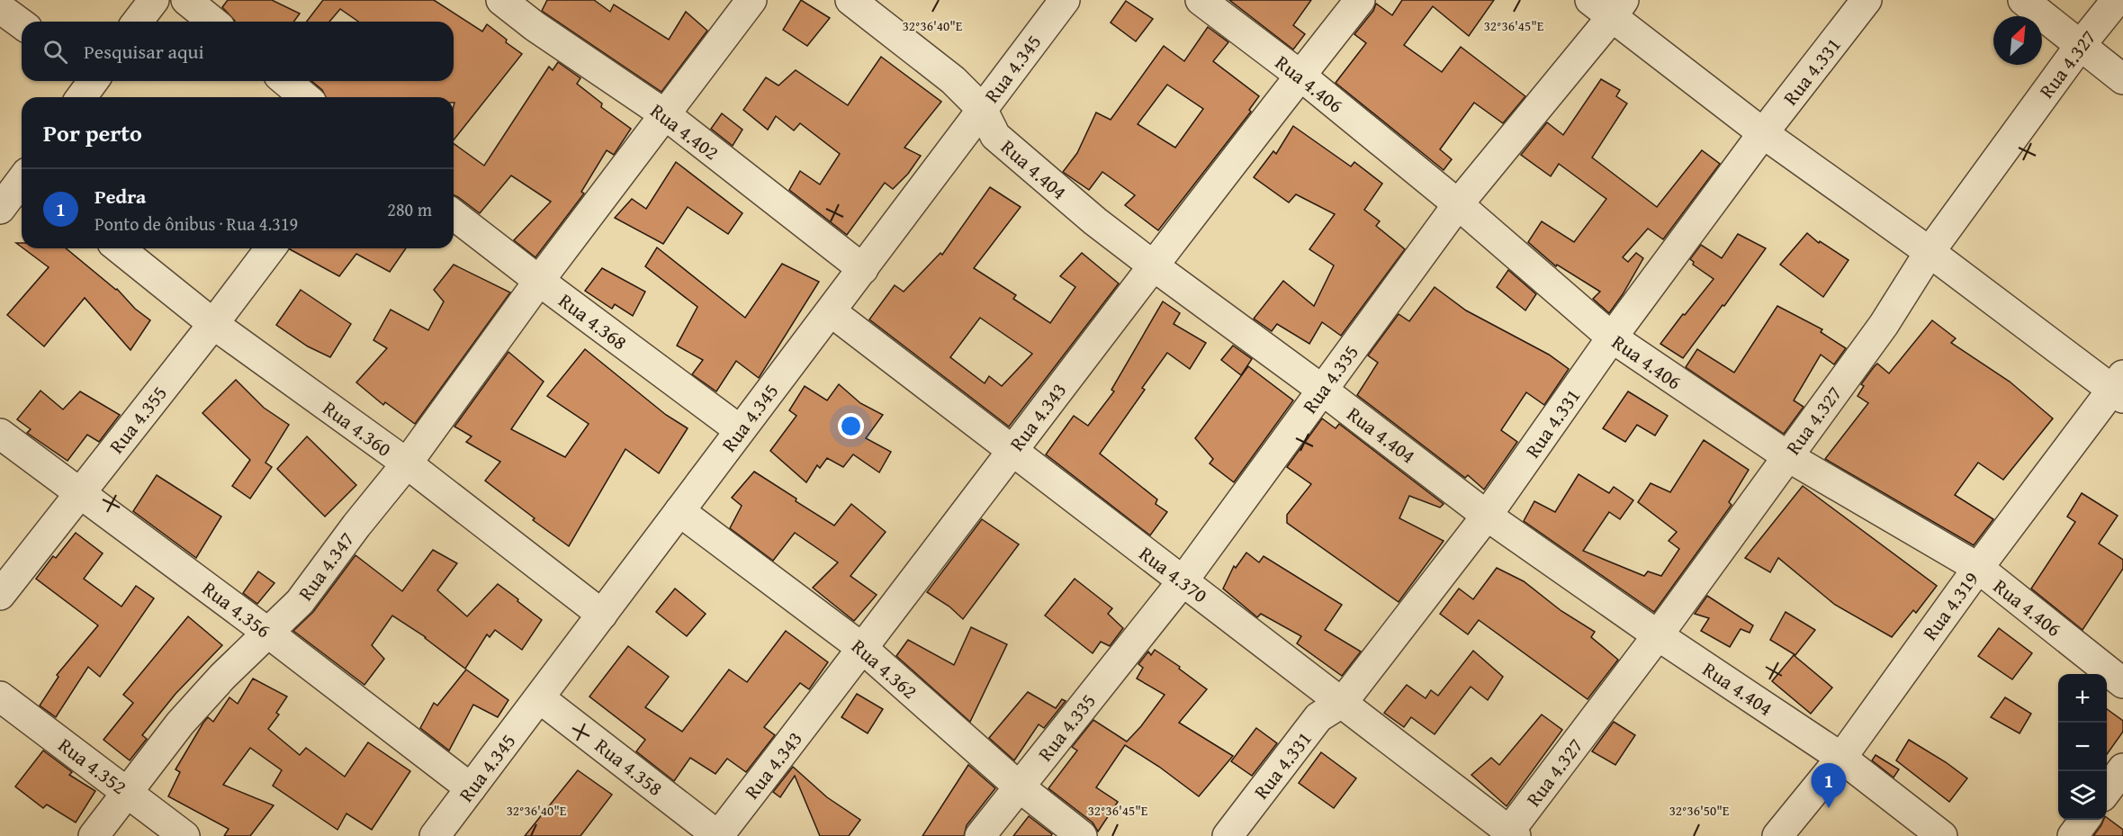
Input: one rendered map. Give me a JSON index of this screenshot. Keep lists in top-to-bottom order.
{
  "streets": {
    "street": [
      "Rua 4.327",
      "Rua 4.345",
      "Rua 4.331",
      "Rua 4.406",
      "Rua 4.402",
      "Rua 4.404",
      "Rua 4.368",
      "Rua 4.335",
      "Rua 4.343",
      "Rua 4.355",
      "Rua 4.360",
      "Rua 4.347",
      "Rua 4.370",
      "Rua 4.319",
      "Rua 4.356",
      "Rua 4.362",
      "Rua 4.352",
      "Rua 4.358"
    ]
  },
  "crossings": [
    ["Rua 4.327", "Rua 4.406"],
    ["Rua 4.327", "Rua 4.404"],
    ["Rua 4.327", "Rua 4.370"],
    ["Rua 4.345", "Rua 4.402"],
    ["Rua 4.345", "Rua 4.404"],
    ["Rua 4.345", "Rua 4.368"],
    ["Rua 4.345", "Rua 4.360"],
    ["Rua 4.345", "Rua 4.370"],
    ["Rua 4.345", "Rua 4.356"],
    ["Rua 4.345", "Rua 4.362"],
    ["Rua 4.345", "Rua 4.358"],
    ["Rua 4.331", "Rua 4.406"],
    ["Rua 4.331", "Rua 4.404"],
    ["Rua 4.331", "Rua 4.370"],
    ["Rua 4.406", "Rua 4.335"],
    ["Rua 4.406", "Rua 4.343"],
    ["Rua 4.406", "Rua 4.319"],
    ["Rua 4.402", "Rua 4.347"],
    ["Rua 4.404", "Rua 4.335"],
    ["Rua 4.404", "Rua 4.343"],
    ["Rua 4.404", "Rua 4.319"],
    ["Rua 4.368", "Rua 4.347"],
    ["Rua 4.335", "Rua 4.370"],
    ["Rua 4.335", "Rua 4.362"],
    ["Rua 4.343", "Rua 4.370"],
    ["Rua 4.343", "Rua 4.362"],
    ["Rua 4.343", "Rua 4.358"],
    ["Rua 4.355", "Rua 4.360"],
    ["Rua 4.355", "Rua 4.356"],
    ["Rua 4.360", "Rua 4.347"],
    ["Rua 4.347", "Rua 4.356"],
    ["Rua 4.347", "Rua 4.352"]
  ],
  "north": "top right",
  "page": {
    "search": "Pesquisar aqui",
    "heading": "Por perto",
    "list": [
      {
        "mark": "1",
        "name": "Pedra",
        "note": "Ponto de ônibus · Rua 4.319",
        "value": "280 m"
      }
    ],
    "map_buttons": ["+", "−"],
    "pins": "1"
  },
  "coordinates": ["32°36'40\"E", "32°36'45\"E", "32°36'50\"E"]
}
